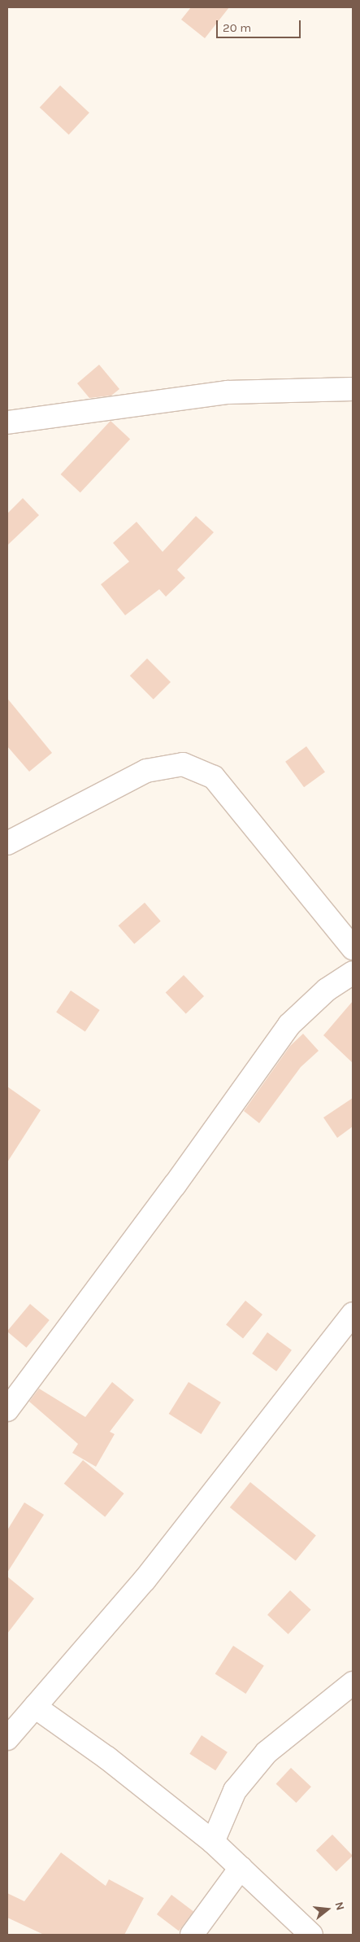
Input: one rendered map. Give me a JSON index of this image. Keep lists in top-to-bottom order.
{
  "scale_bar": "20 m",
  "north": "right"
}
